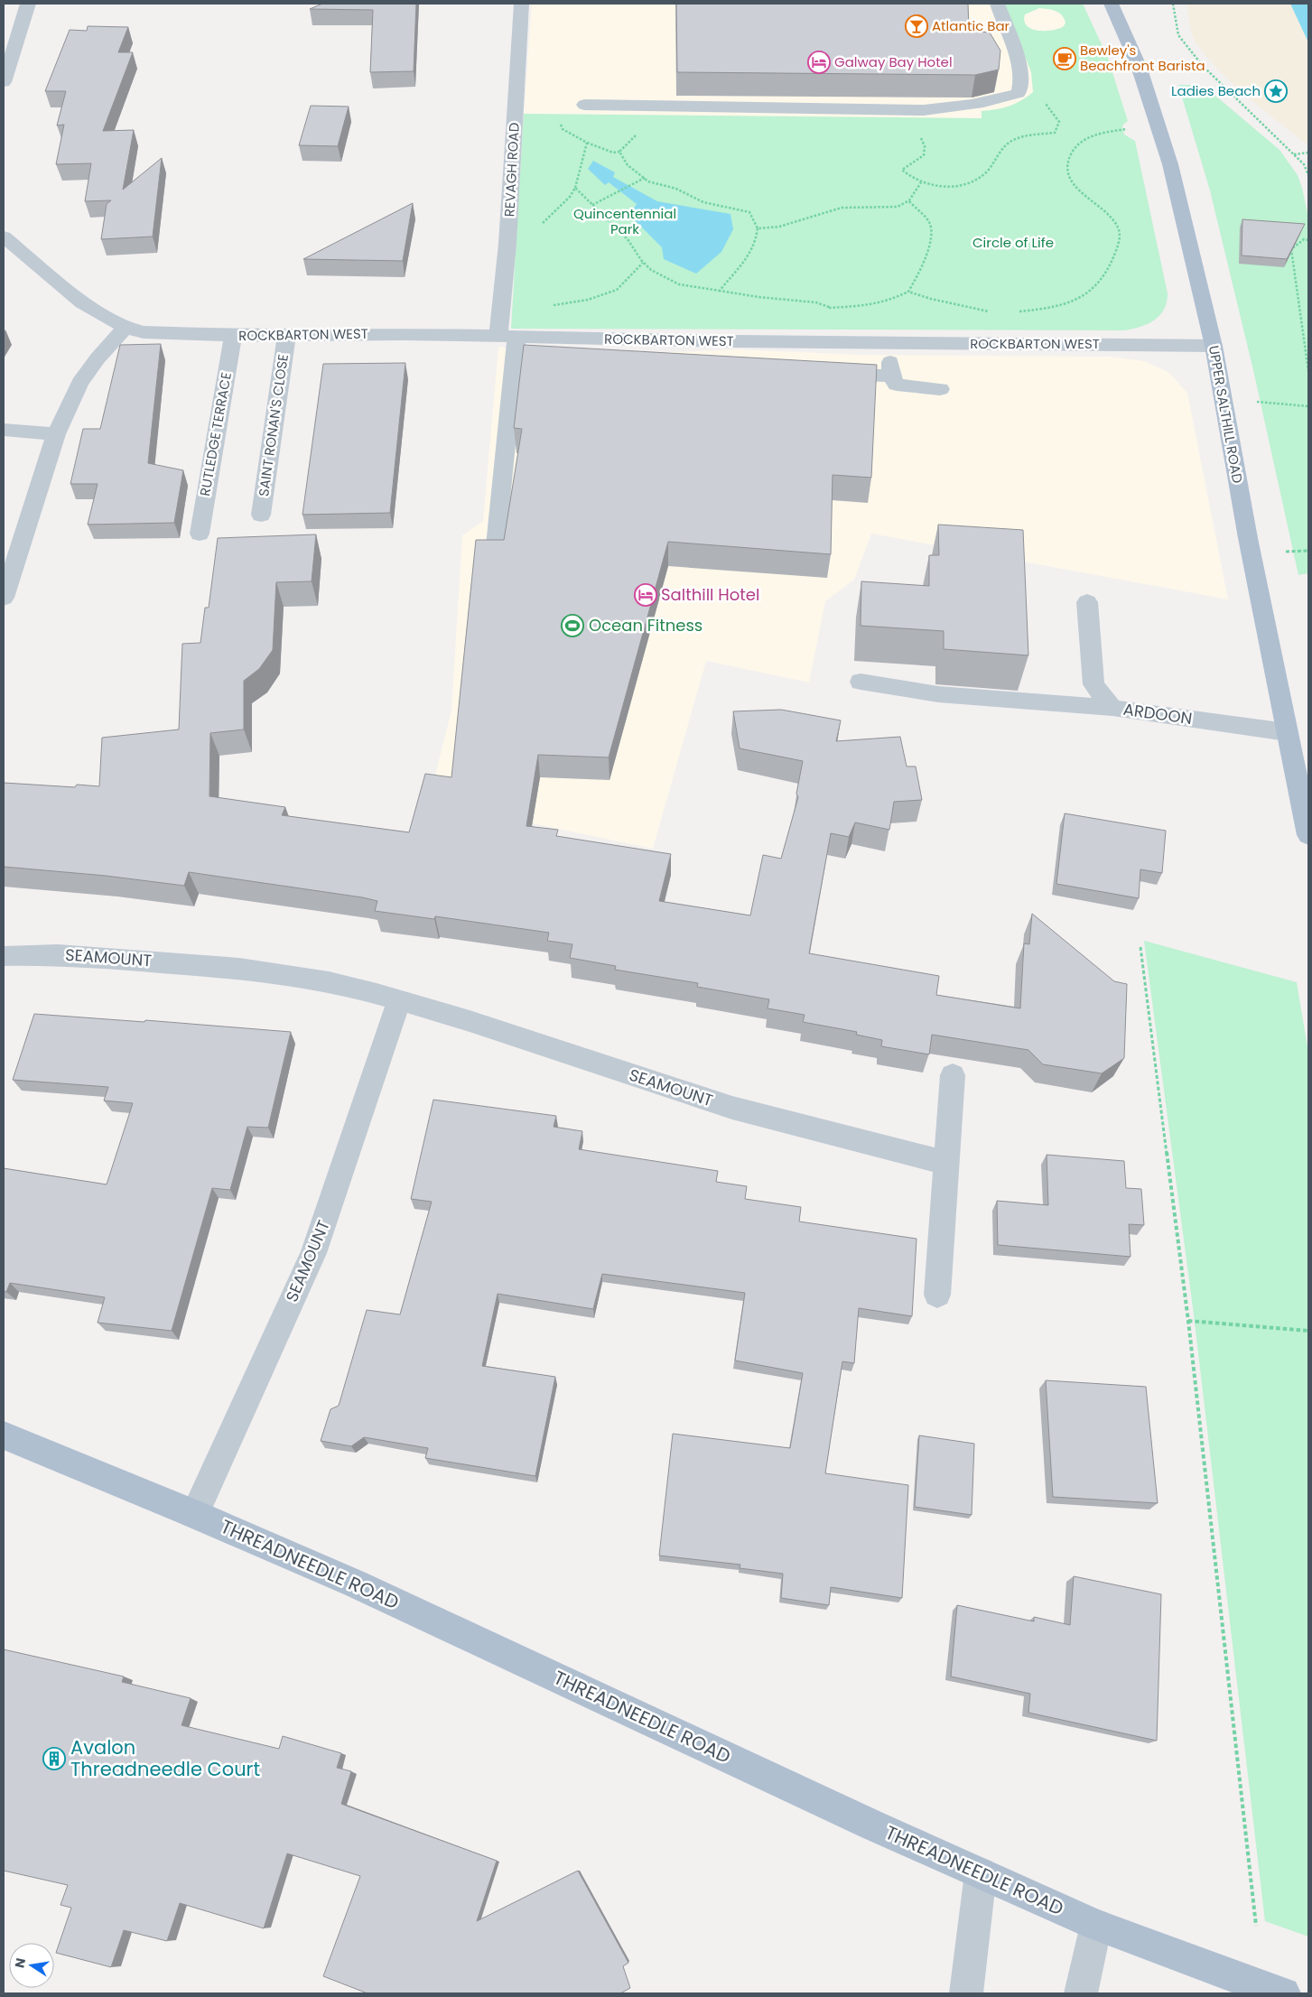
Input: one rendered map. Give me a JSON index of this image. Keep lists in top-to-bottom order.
{
  "streets": {
    "main road": ["UPPER SALTHILL ROAD", "THREADNEEDLE ROAD"],
    "street": [
      "REVAGH ROAD",
      "ROCKBARTON WEST",
      "SAINT RONAN'S CLOSE",
      "RUTLEDGE TERRACE",
      "ARDOON",
      "SEAMOUNT"
    ]
  },
  "crossings": [
    ["REVAGH ROAD", "ROCKBARTON WEST"],
    ["ROCKBARTON WEST", "UPPER SALTHILL ROAD"],
    ["ROCKBARTON WEST", "SAINT RONAN'S CLOSE"],
    ["ROCKBARTON WEST", "RUTLEDGE TERRACE"],
    ["UPPER SALTHILL ROAD", "ARDOON"],
    ["SEAMOUNT", "THREADNEEDLE ROAD"]
  ],
  "parks": ["Quincentennial Park", "Circle of Life"],
  "places": {
    "bar": ["Atlantic Bar"],
    "cafe": ["Bewley's Beachfront Barista"],
    "hotel": ["Galway Bay Hotel", "Salthill Hotel"],
    "place": ["Ladies Beach"],
    "sports": ["Ocean Fitness"],
    "building": ["Avalon Threadneedle Court"]
  },
  "north": "left"
}
